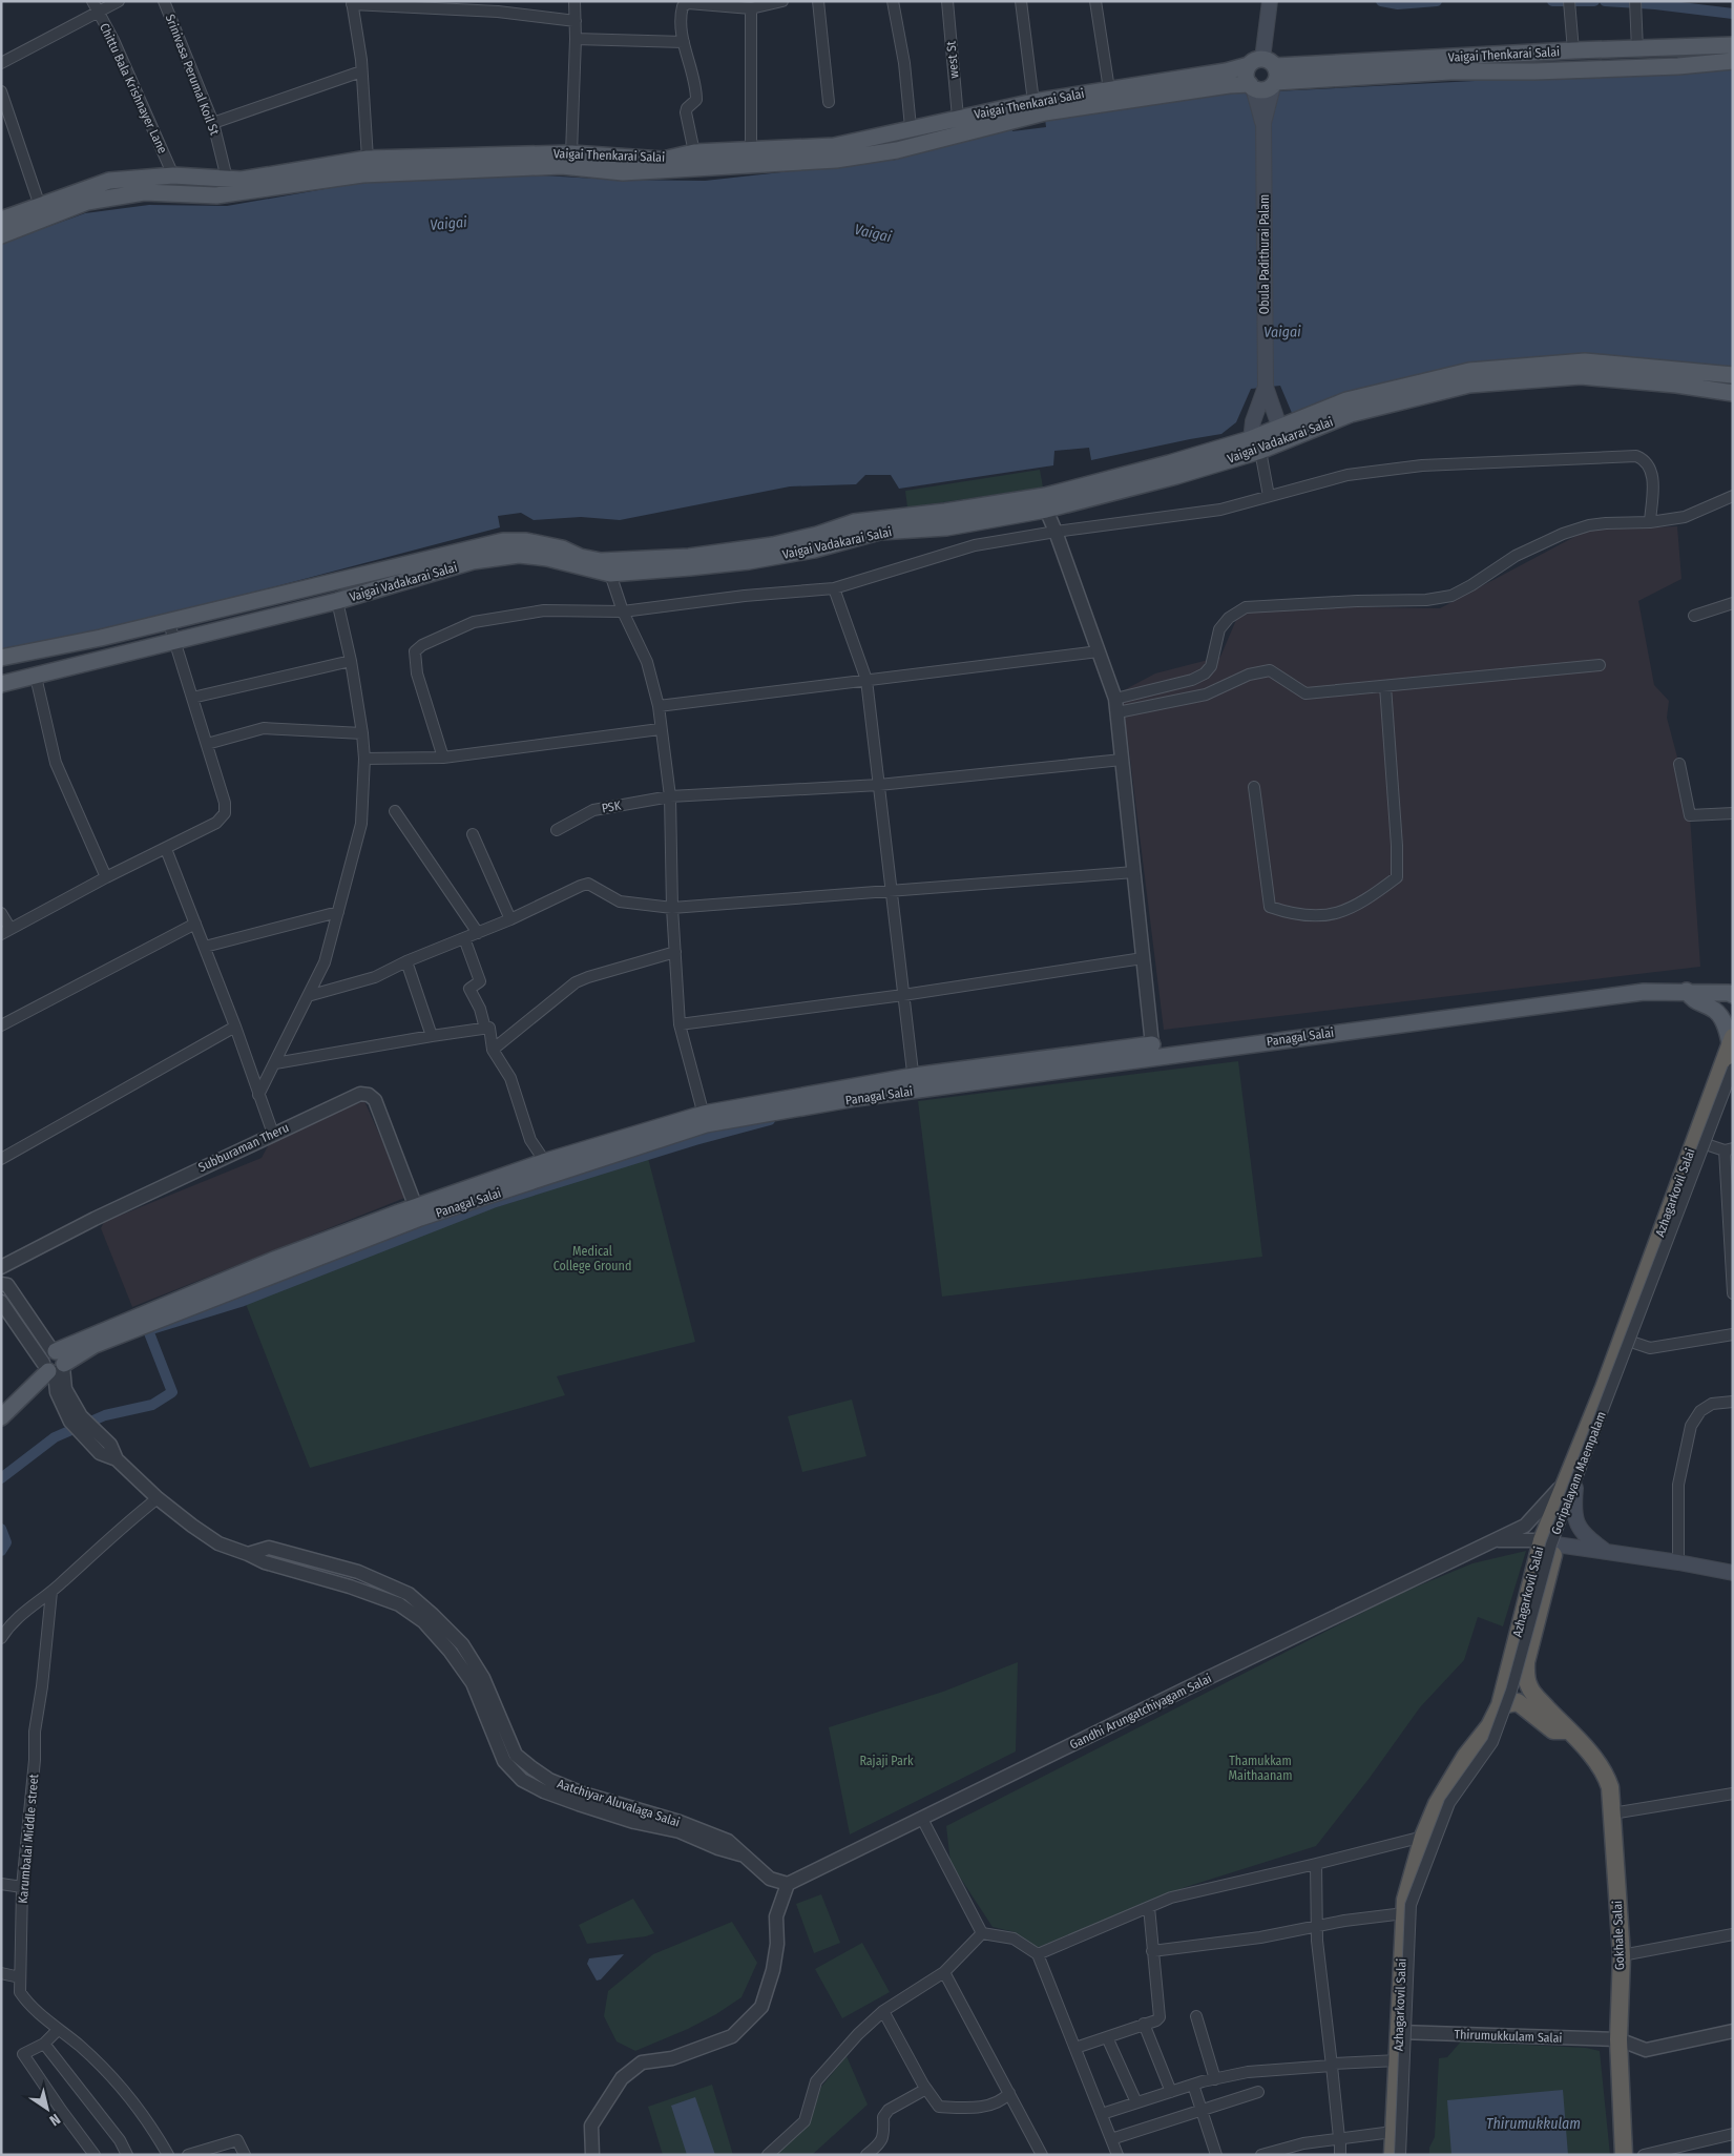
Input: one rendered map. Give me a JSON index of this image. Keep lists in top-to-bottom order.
{
  "streets": {
    "highway": ["Azhagarkovil Salai", "Gokhale Salai"],
    "main road": [
      "Vaigai Thenkarai Salai",
      "Obula Padithurai Palam",
      "Vaigai Vadakarai Salai",
      "Panagal Salai"
    ],
    "street": [
      "west St",
      "Srinivasa Perumal Koil St",
      "Chittu Bala Krishnayer Lane",
      "PSK",
      "Subburaman Theru",
      "Goripalayam Maempalam",
      "Gandhi Arungatchiyagam Salai",
      "Aatchiyar Aluvalaga Salai",
      "Karumbalai Middle street",
      "Thirumukkulam Salai"
    ]
  },
  "crossings": [
    ["Vaigai Thenkarai Salai", "west St"],
    ["Vaigai Thenkarai Salai", "Srinivasa Perumal Koil St"],
    ["Vaigai Thenkarai Salai", "Chittu Bala Krishnayer Lane"],
    ["Vaigai Thenkarai Salai", "Obula Padithurai Palam"],
    ["Obula Padithurai Palam", "Vaigai Vadakarai Salai"],
    ["Panagal Salai", "Subburaman Theru"],
    ["Panagal Salai", "Aatchiyar Aluvalaga Salai"],
    ["Azhagarkovil Salai", "Gandhi Arungatchiyagam Salai"],
    ["Azhagarkovil Salai", "Gokhale Salai"],
    ["Azhagarkovil Salai", "Thirumukkulam Salai"],
    ["Gandhi Arungatchiyagam Salai", "Aatchiyar Aluvalaga Salai"],
    ["Gokhale Salai", "Thirumukkulam Salai"]
  ],
  "water": ["Vaigai", "Thirumukkulam"],
  "parks": ["Medical College Ground", "Rajaji Park", "Thamukkam Maithaanam"],
  "north": "bottom right"
}
